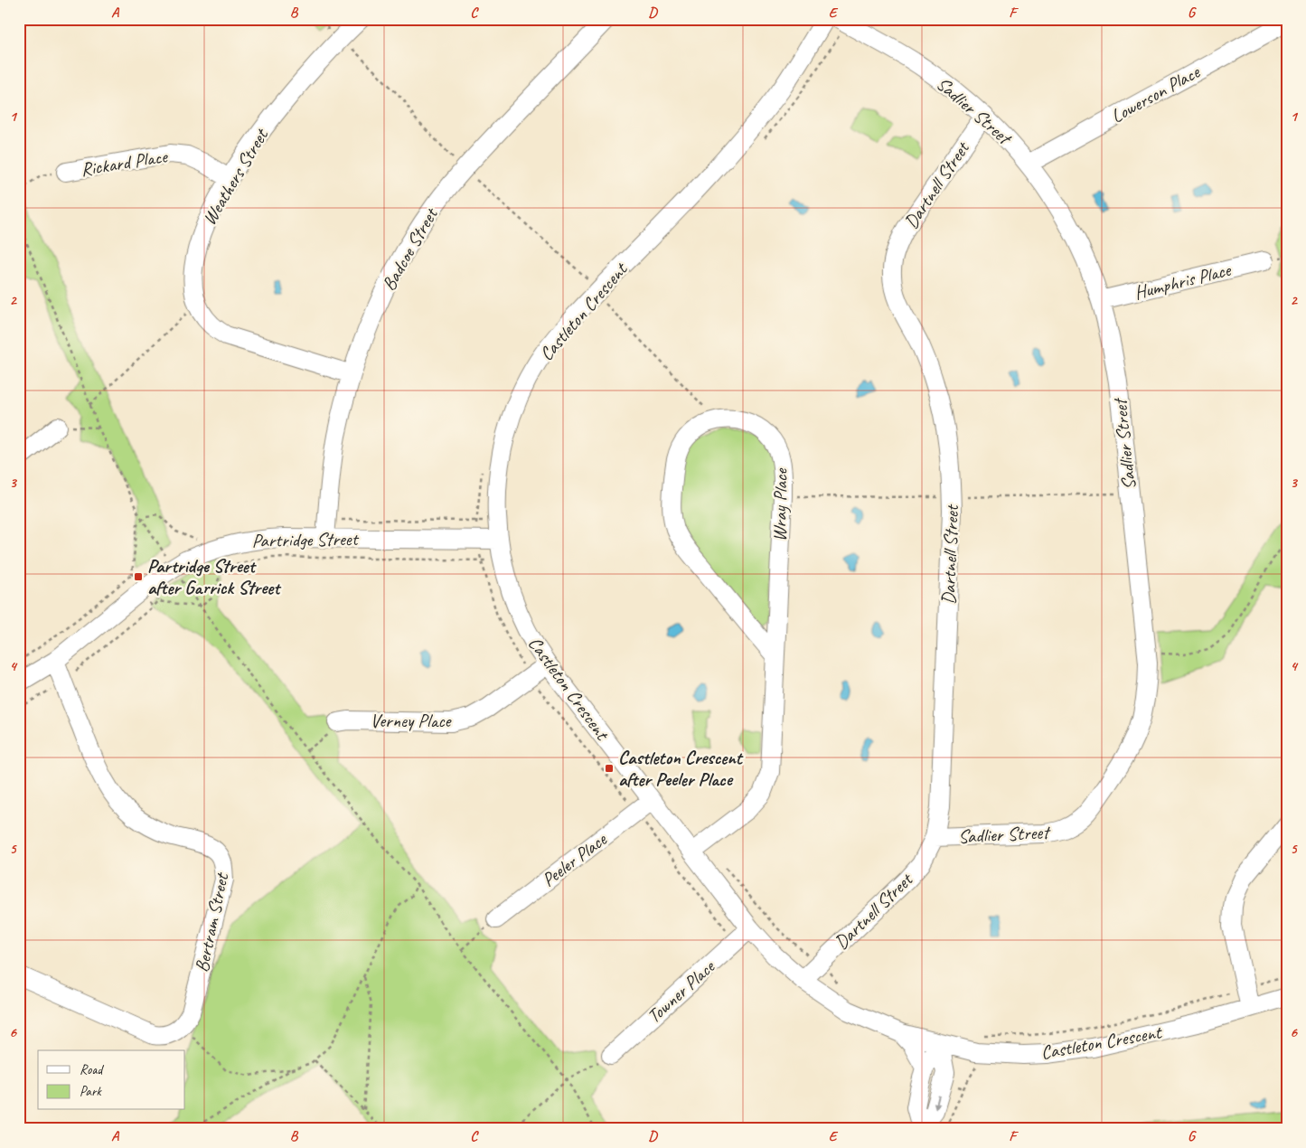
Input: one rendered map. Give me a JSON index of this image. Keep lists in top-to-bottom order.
{
  "streets": {
    "street": [
      "Lowerson Place",
      "Sadlier Street",
      "Rickard Place",
      "Weathers Street",
      "Dartnell Street",
      "Badcoe Street",
      "Humphris Place",
      "Castleton Crescent",
      "Wray Place",
      "Partridge Street",
      "Verney Place",
      "Peeler Place",
      "Bertram Street",
      "Towner Place"
    ]
  },
  "crossings": [
    ["Lowerson Place", "Sadlier Street"],
    ["Sadlier Street", "Dartnell Street"],
    ["Sadlier Street", "Humphris Place"],
    ["Rickard Place", "Weathers Street"],
    ["Weathers Street", "Badcoe Street"],
    ["Dartnell Street", "Castleton Crescent"],
    ["Badcoe Street", "Partridge Street"],
    ["Castleton Crescent", "Wray Place"],
    ["Castleton Crescent", "Partridge Street"],
    ["Castleton Crescent", "Verney Place"],
    ["Castleton Crescent", "Peeler Place"],
    ["Castleton Crescent", "Towner Place"],
    ["Partridge Street", "Bertram Street"]
  ],
  "places": {
    "transit": ["Partridge Street after Garrick Street", "Castleton Crescent after Peeler Place"]
  },
  "legend": ["Road", "Park"],
  "grid": {
    "columns": [
      "A",
      "B",
      "C",
      "D",
      "E",
      "F",
      "G"
    ],
    "rows": [
      "1",
      "2",
      "3",
      "4",
      "5",
      "6"
    ]
  }
}
